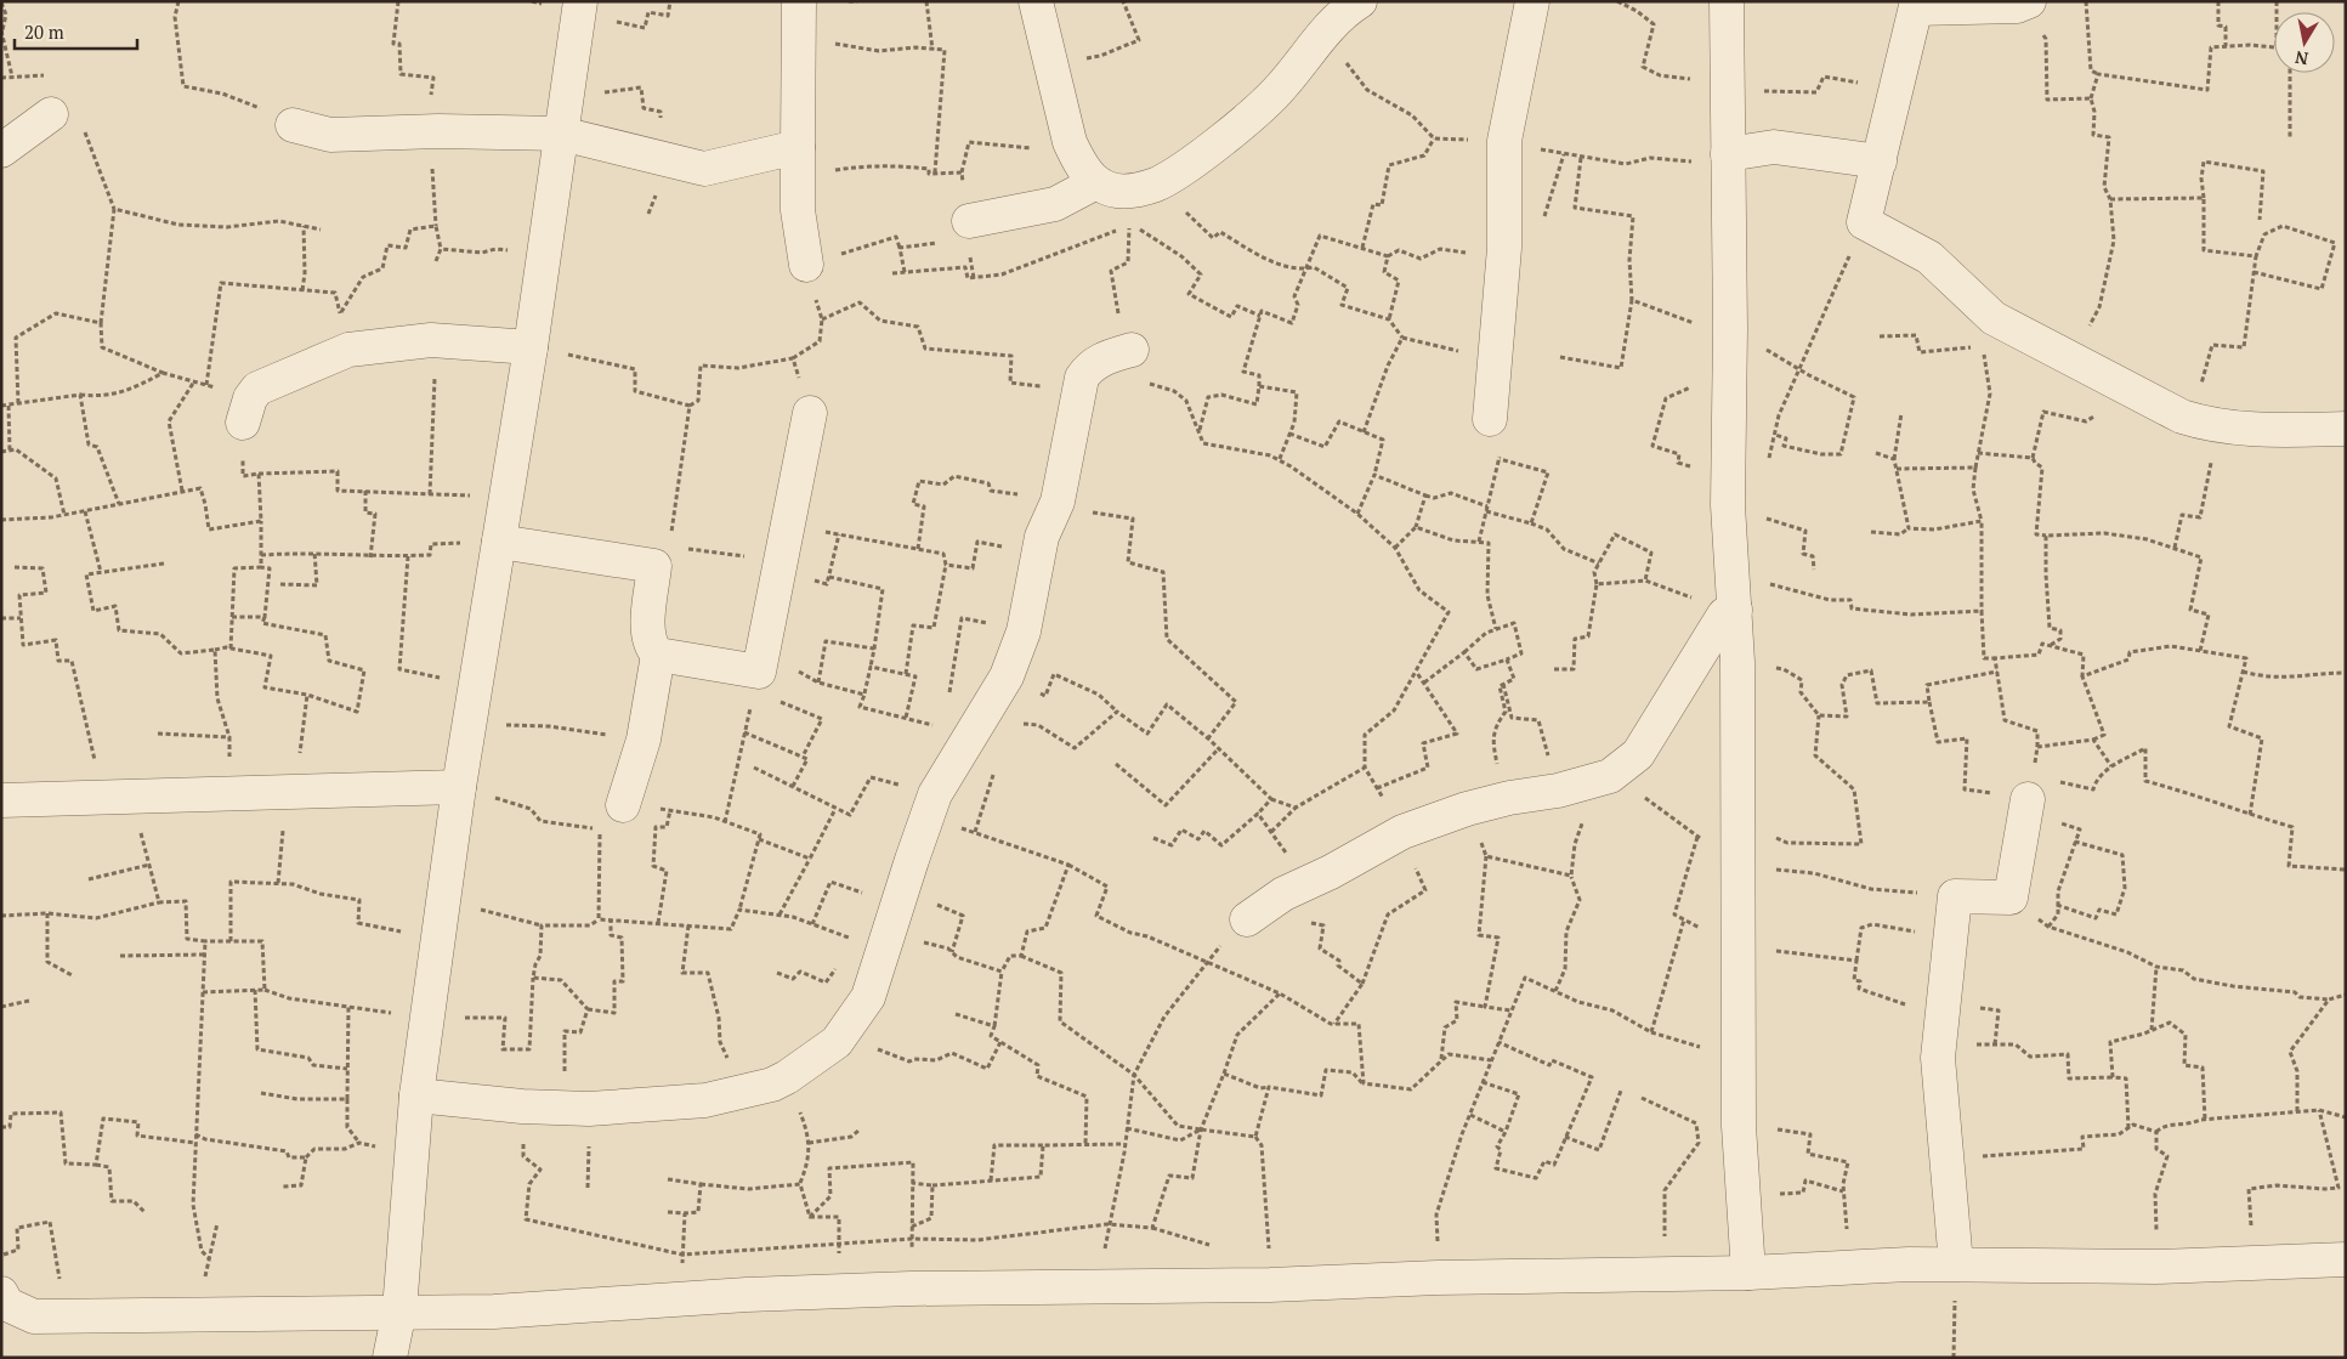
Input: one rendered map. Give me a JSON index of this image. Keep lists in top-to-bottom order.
{
  "scale_bar": "20 m",
  "north": "bottom"
}
